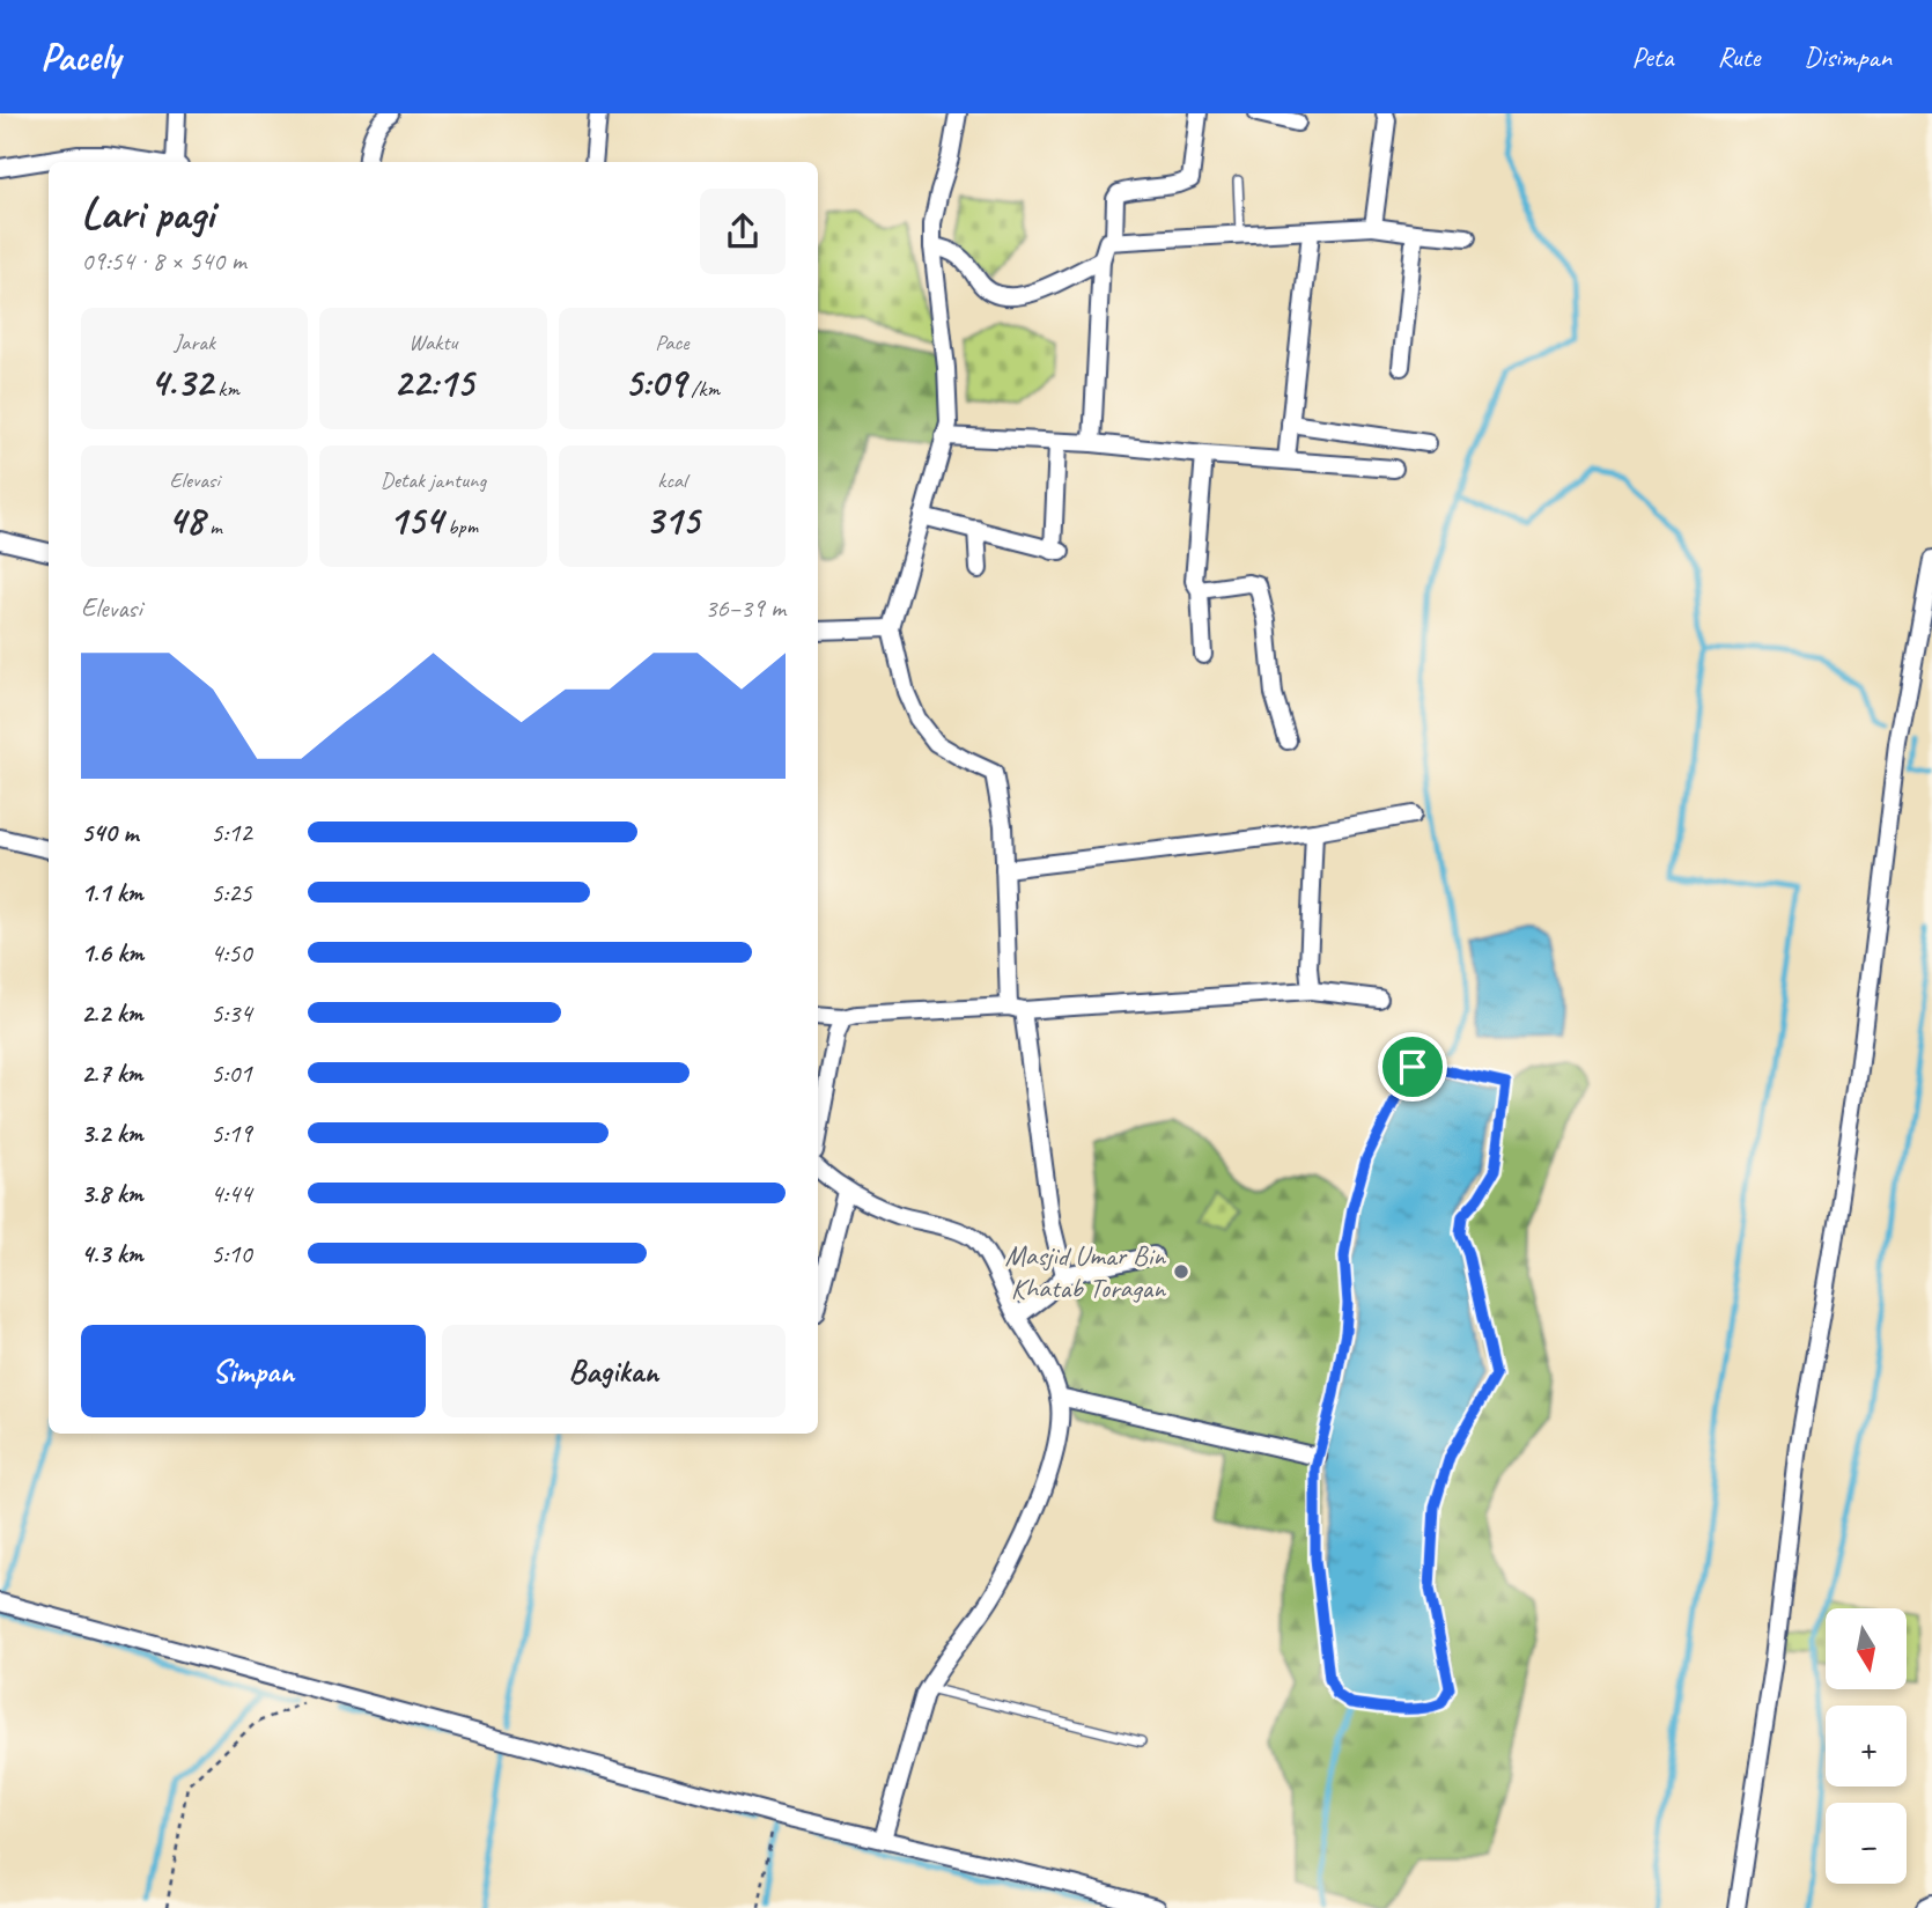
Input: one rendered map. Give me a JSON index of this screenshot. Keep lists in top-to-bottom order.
{
  "places": ["Masjid Umar Bin Khatab Toragan"],
  "north": "bottom",
  "page": {
    "header": "Pacely",
    "nav": ["Peta", "Rute", "Disimpan"],
    "heading": ["Lari pagi", "09:54 · 8 × 540 m"],
    "stats": [
      ["Jarak", "4.32 km"],
      ["Waktu", "22:15"],
      ["Pace", "5:09 /km"],
      ["Elevasi", "48 m"],
      ["Detak jantung", "154 bpm"],
      ["kcal", "315"]
    ],
    "chart": ["Elevasi", "36–39 m"],
    "list": [
      {
        "name": "540 m",
        "note": "5:12"
      },
      {
        "name": "1.1 km",
        "note": "5:25"
      },
      {
        "name": "1.6 km",
        "note": "4:50"
      },
      {
        "name": "2.2 km",
        "note": "5:34"
      },
      {
        "name": "2.7 km",
        "note": "5:01"
      },
      {
        "name": "3.2 km",
        "note": "5:19"
      },
      {
        "name": "3.8 km",
        "note": "4:44"
      },
      {
        "name": "4.3 km",
        "note": "5:10"
      }
    ],
    "buttons": ["Simpan", "Bagikan"],
    "map_buttons": ["+", "−"]
  }
}
